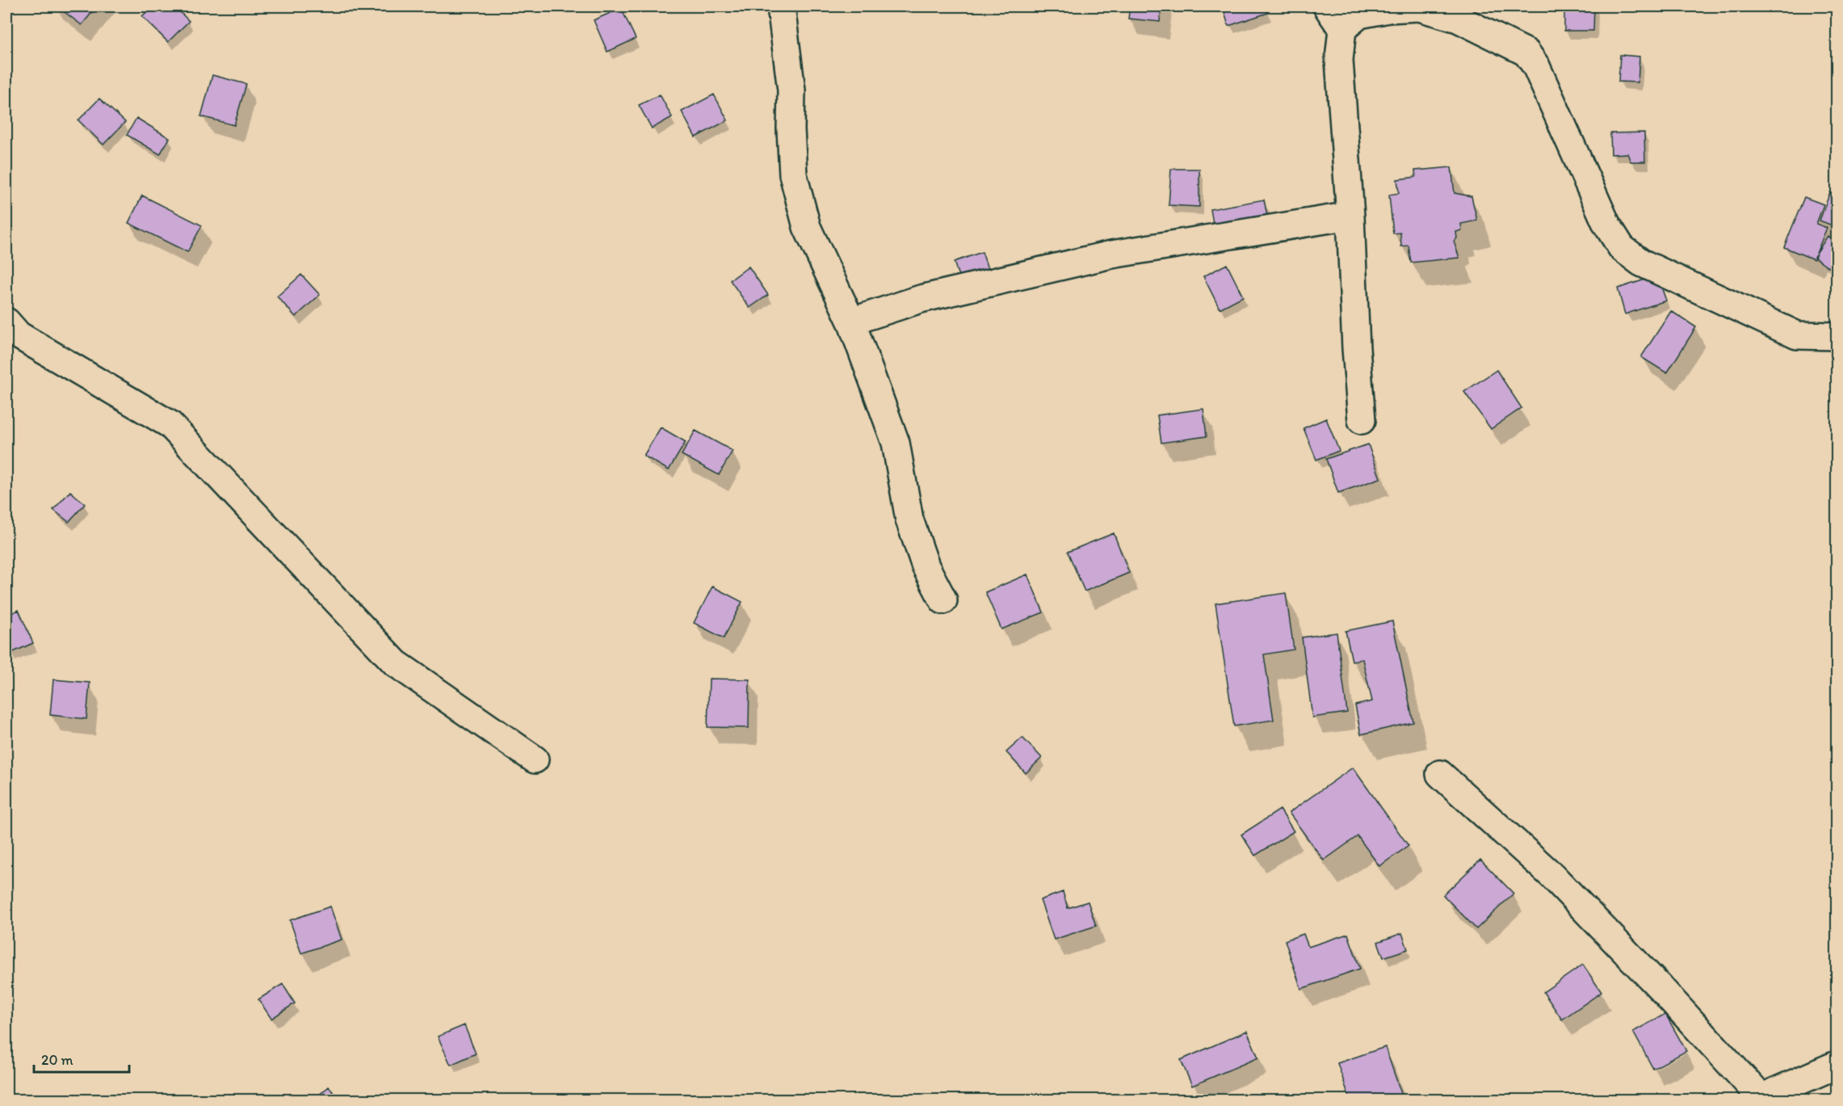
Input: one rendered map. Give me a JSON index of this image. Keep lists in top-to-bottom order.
{
  "scale_bar": "20 m"
}
